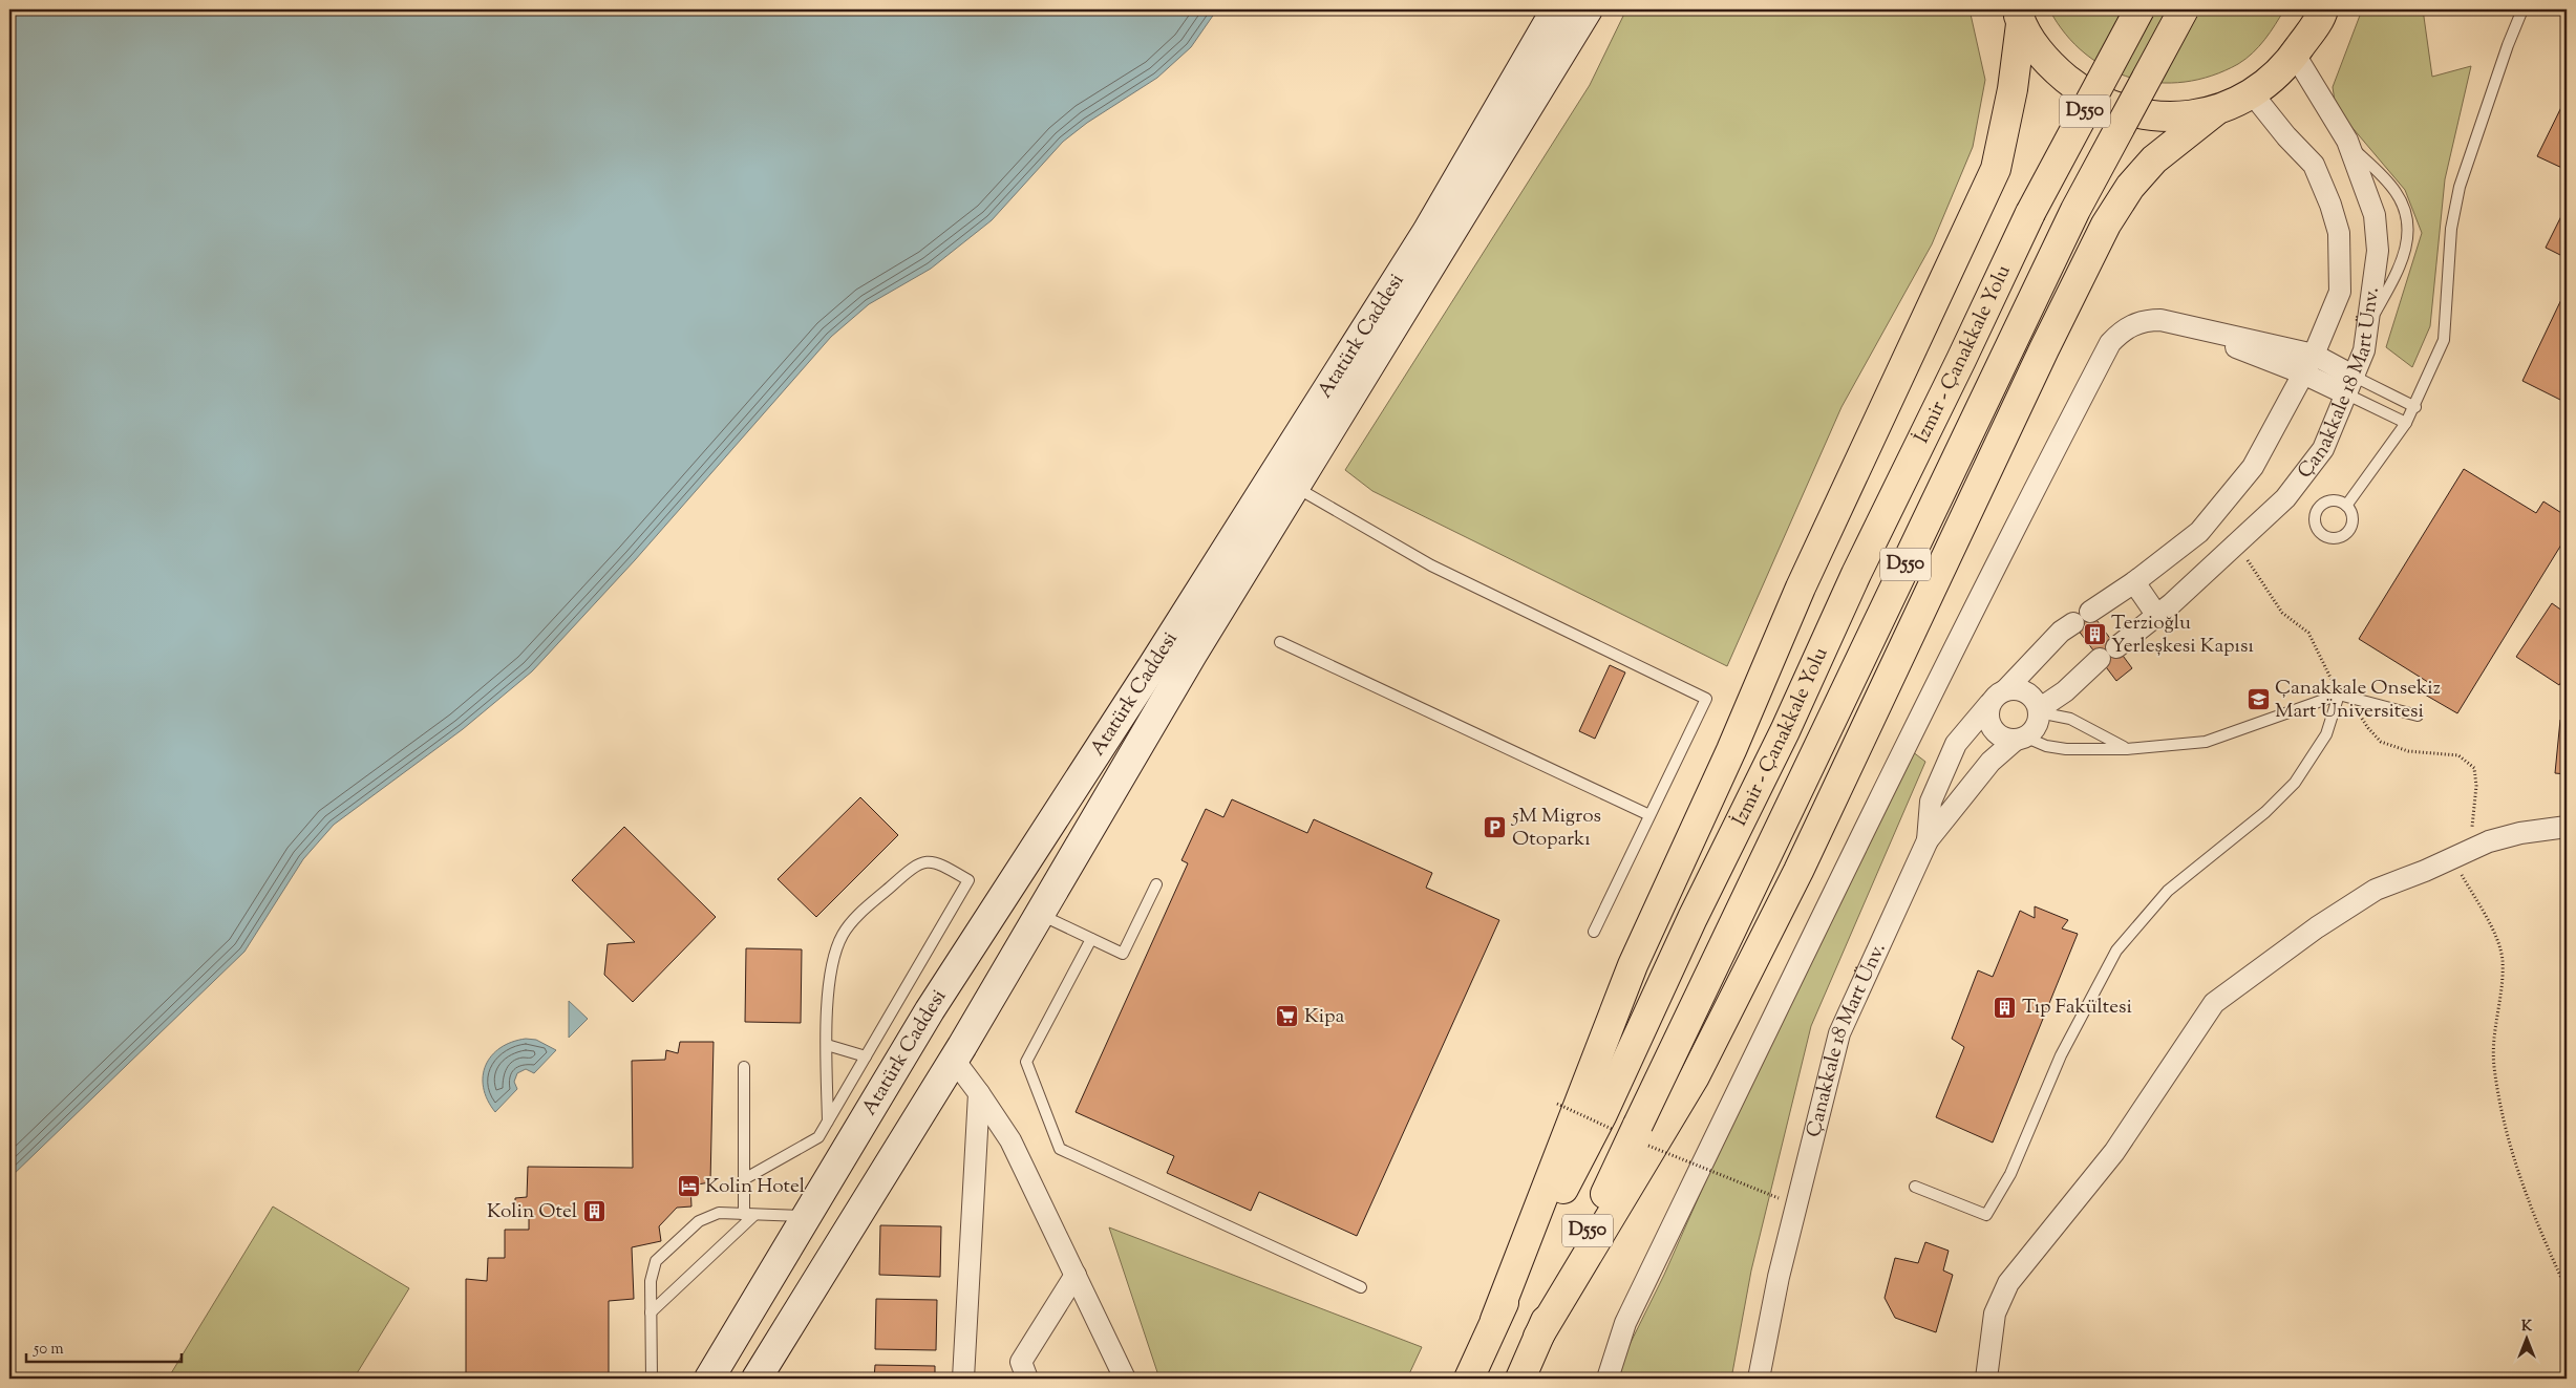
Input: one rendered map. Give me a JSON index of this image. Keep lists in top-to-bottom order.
{
  "streets": {
    "highway": ["D550", "İzmir - Çanakkale Yolu"],
    "main road": ["Atatürk Caddesi"],
    "street": ["Çanakkale 18 Mart Ünv."]
  },
  "crossings": [
    ["D550", "İzmir - Çanakkale Yolu"]
  ],
  "places": {
    "building": ["Terzioğlu Yerleşkesi Kapısı", "Tıp Fakültesi", "Kolin Otel"],
    "school or university": ["Çanakkale Onsekiz Mart Üniversitesi"],
    "parking": ["5M Migros Otoparkı"],
    "supermarket": ["Kipa"],
    "hotel": ["Kolin Hotel"]
  },
  "scale_bar": "50 m",
  "north": "top"
}
